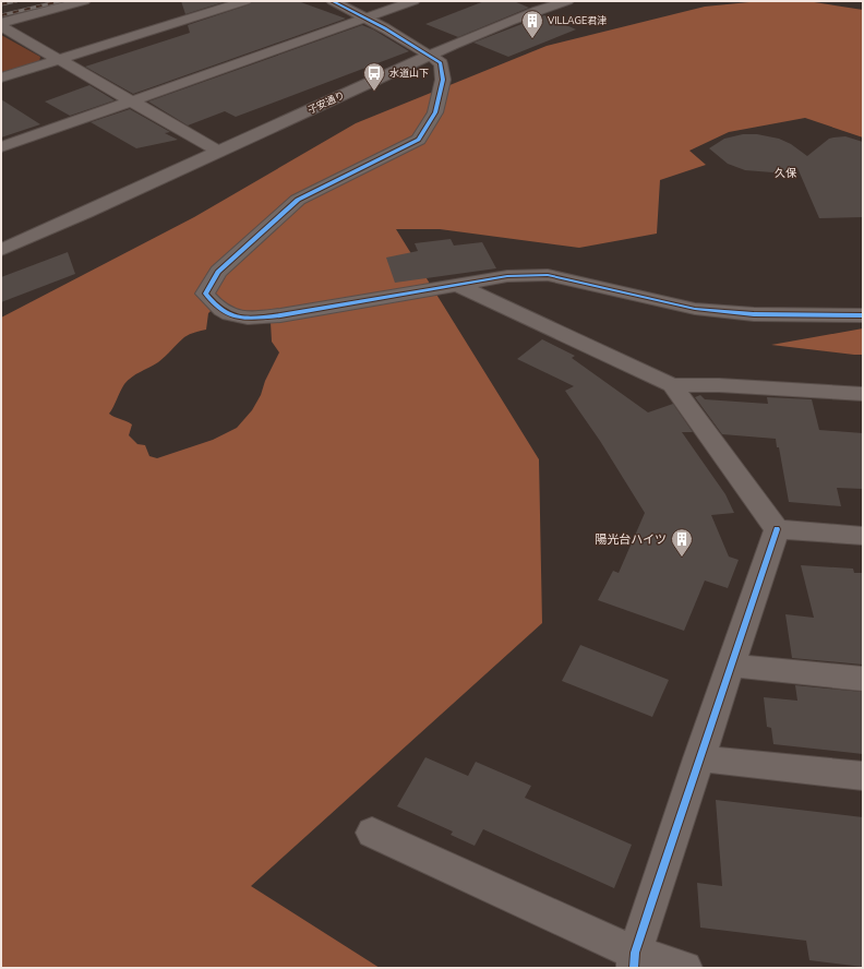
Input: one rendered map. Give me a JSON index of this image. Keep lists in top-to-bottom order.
{
  "streets": {
    "street": ["子安通り"]
  },
  "districts": ["久保"],
  "places": {
    "building": ["VILLAGE君津", "陽光台ハイツ"],
    "bus stop": ["水道山下"]
  }
}
